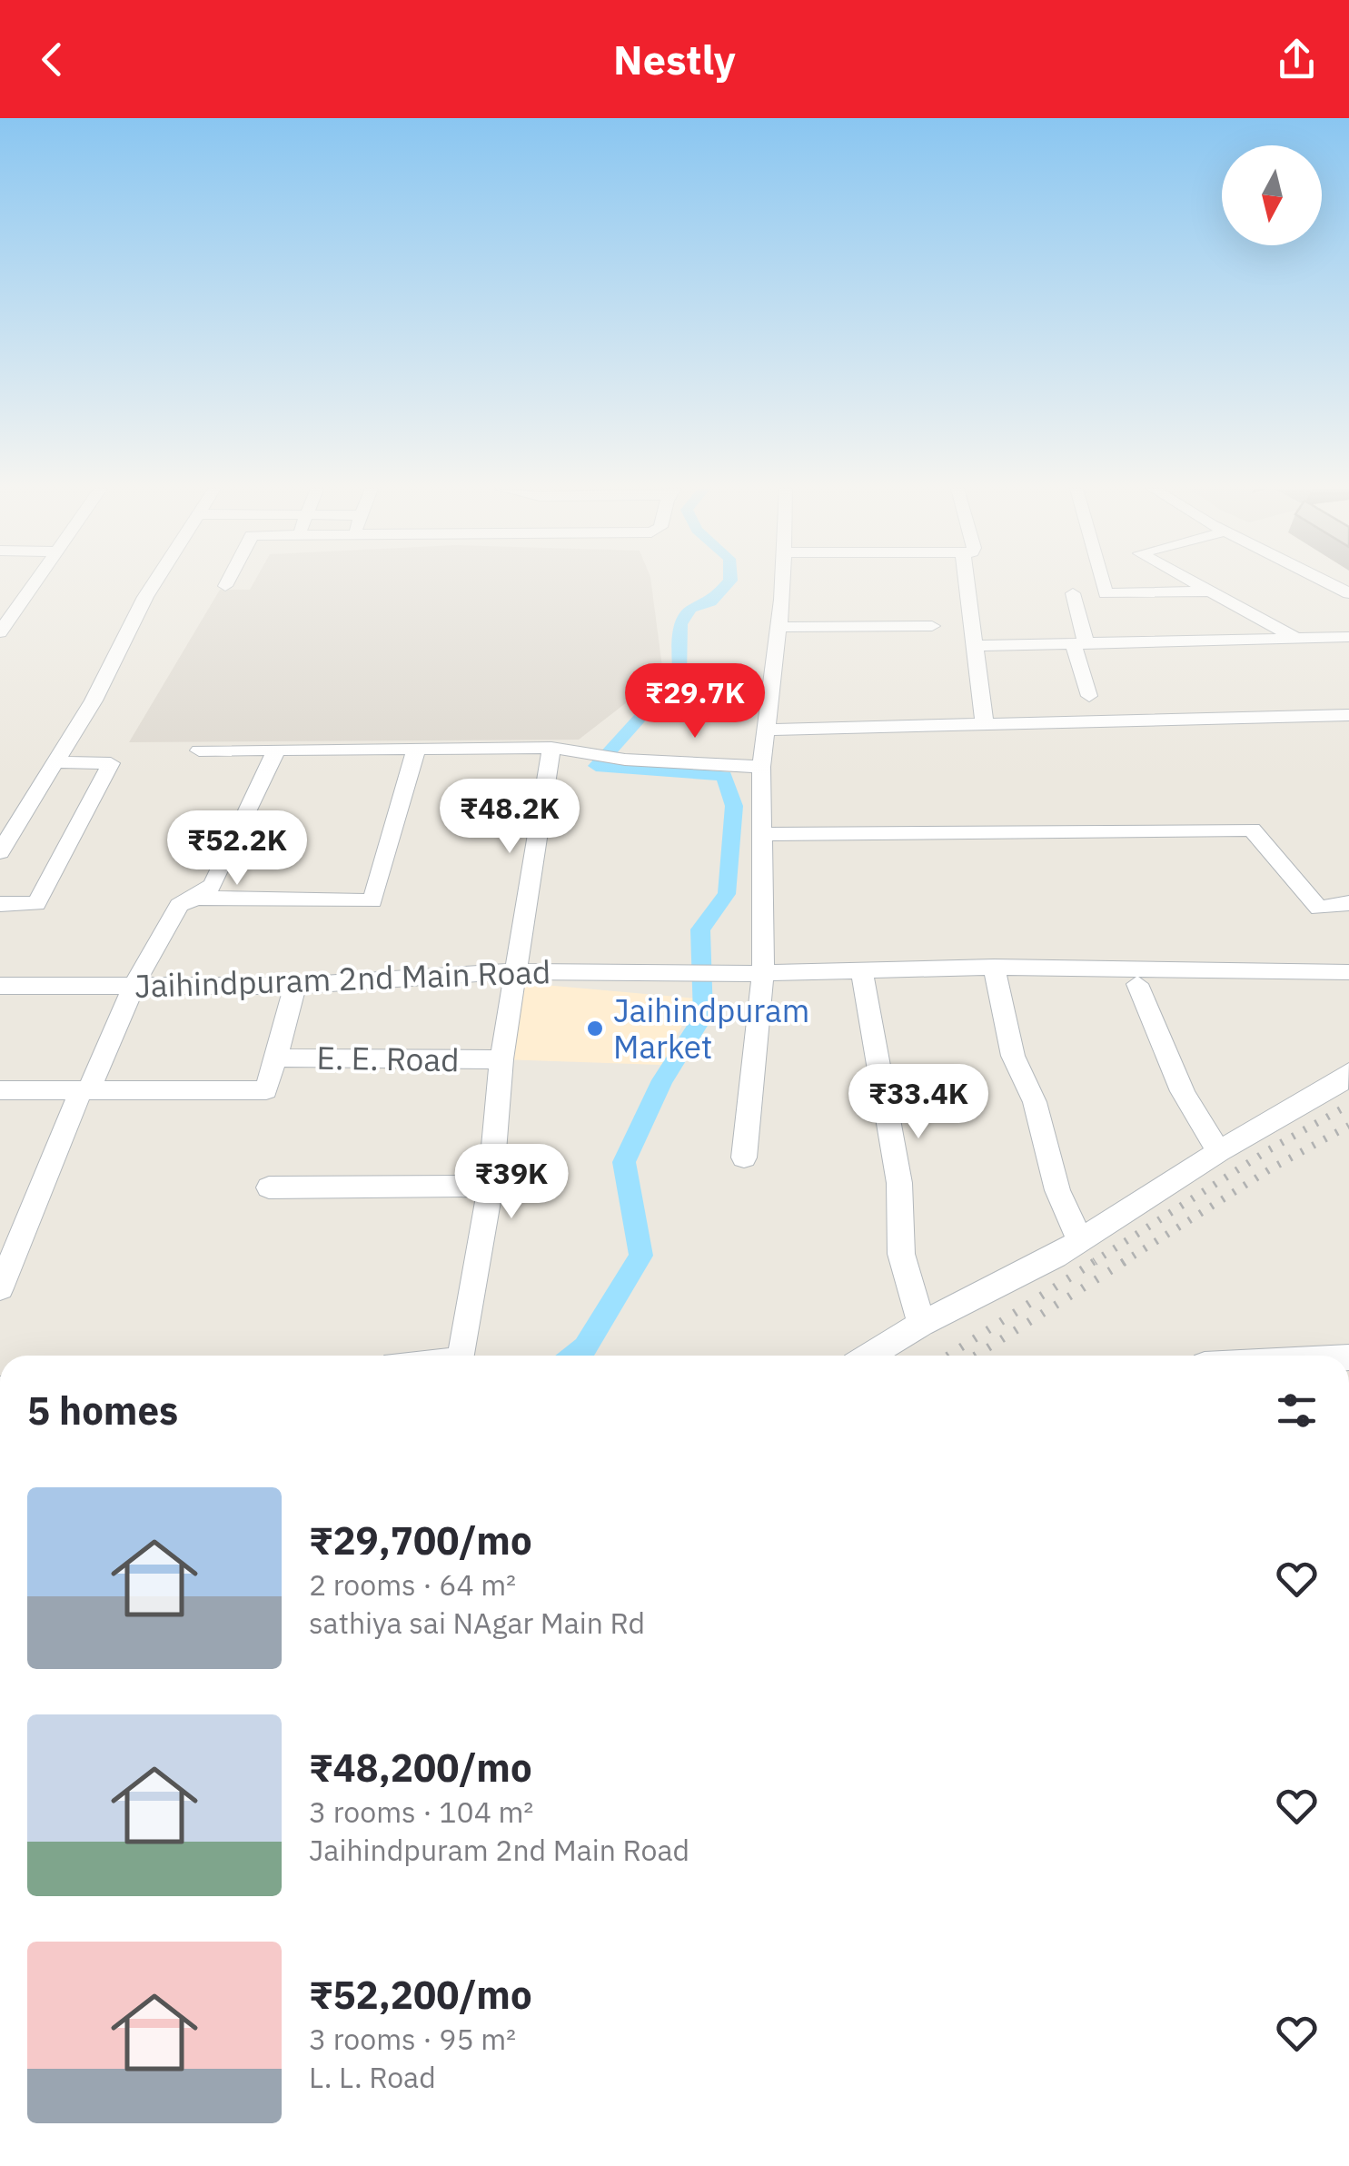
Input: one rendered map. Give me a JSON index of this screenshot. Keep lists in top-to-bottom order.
{
  "streets": {
    "street": ["Jaihindpuram 2nd Main Road", "E. E. Road"]
  },
  "places": ["Jaihindpuram Market"],
  "north": "bottom",
  "page": {
    "header": "Nestly",
    "price": [
      "₹29.7K",
      "₹48.2K",
      "₹52.2K",
      "₹33.4K",
      "₹39K"
    ],
    "heading": "5 homes",
    "list": [
      {
        "name": "₹29,700/mo",
        "note": "2 rooms · 64 m² · sathiya sai NAgar Main Rd"
      },
      {
        "name": "₹48,200/mo",
        "note": "3 rooms · 104 m² · Jaihindpuram 2nd Main Road"
      },
      {
        "name": "₹52,200/mo",
        "note": "3 rooms · 95 m² · L. L. Road"
      }
    ]
  }
}
